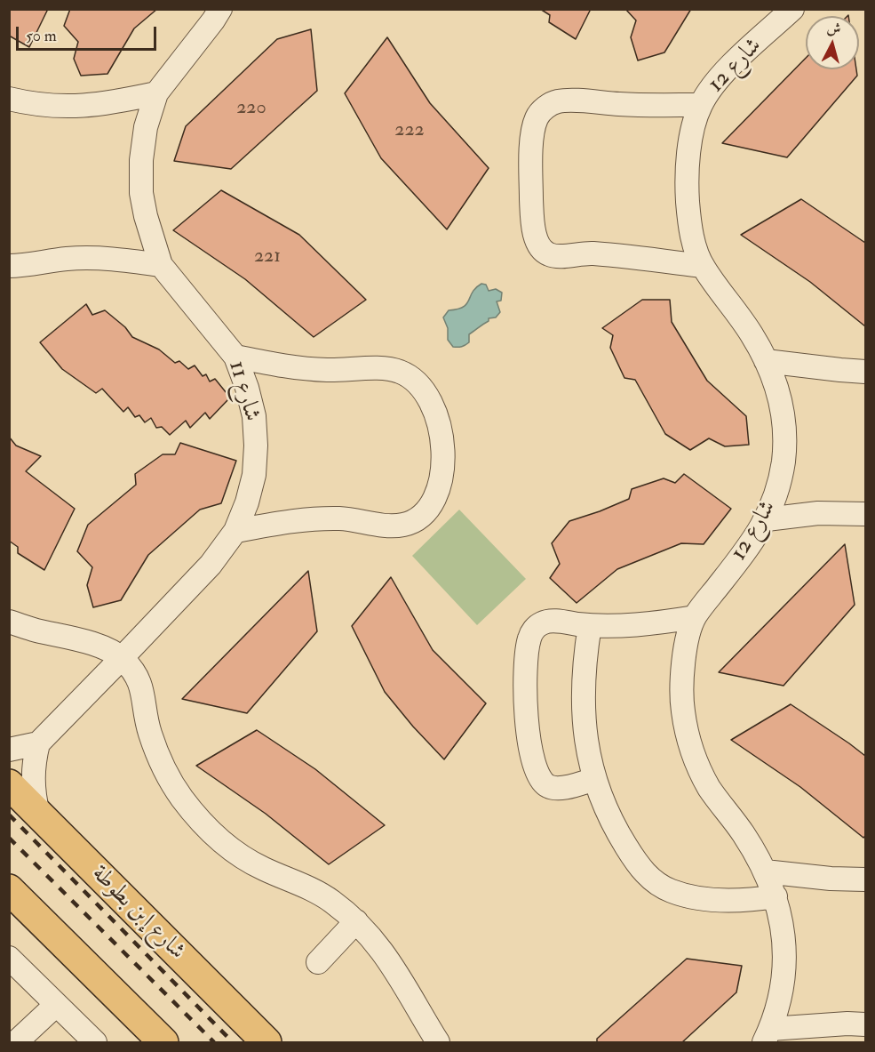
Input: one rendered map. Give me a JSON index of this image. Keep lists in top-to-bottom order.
{
  "streets": {
    "main road": ["شارع إبن بطوطة"],
    "street": ["شارع 12", "شارع 11"]
  },
  "house_numbers": ["220", "222", "221"],
  "scale_bar": "50 m",
  "north": "top"
}
